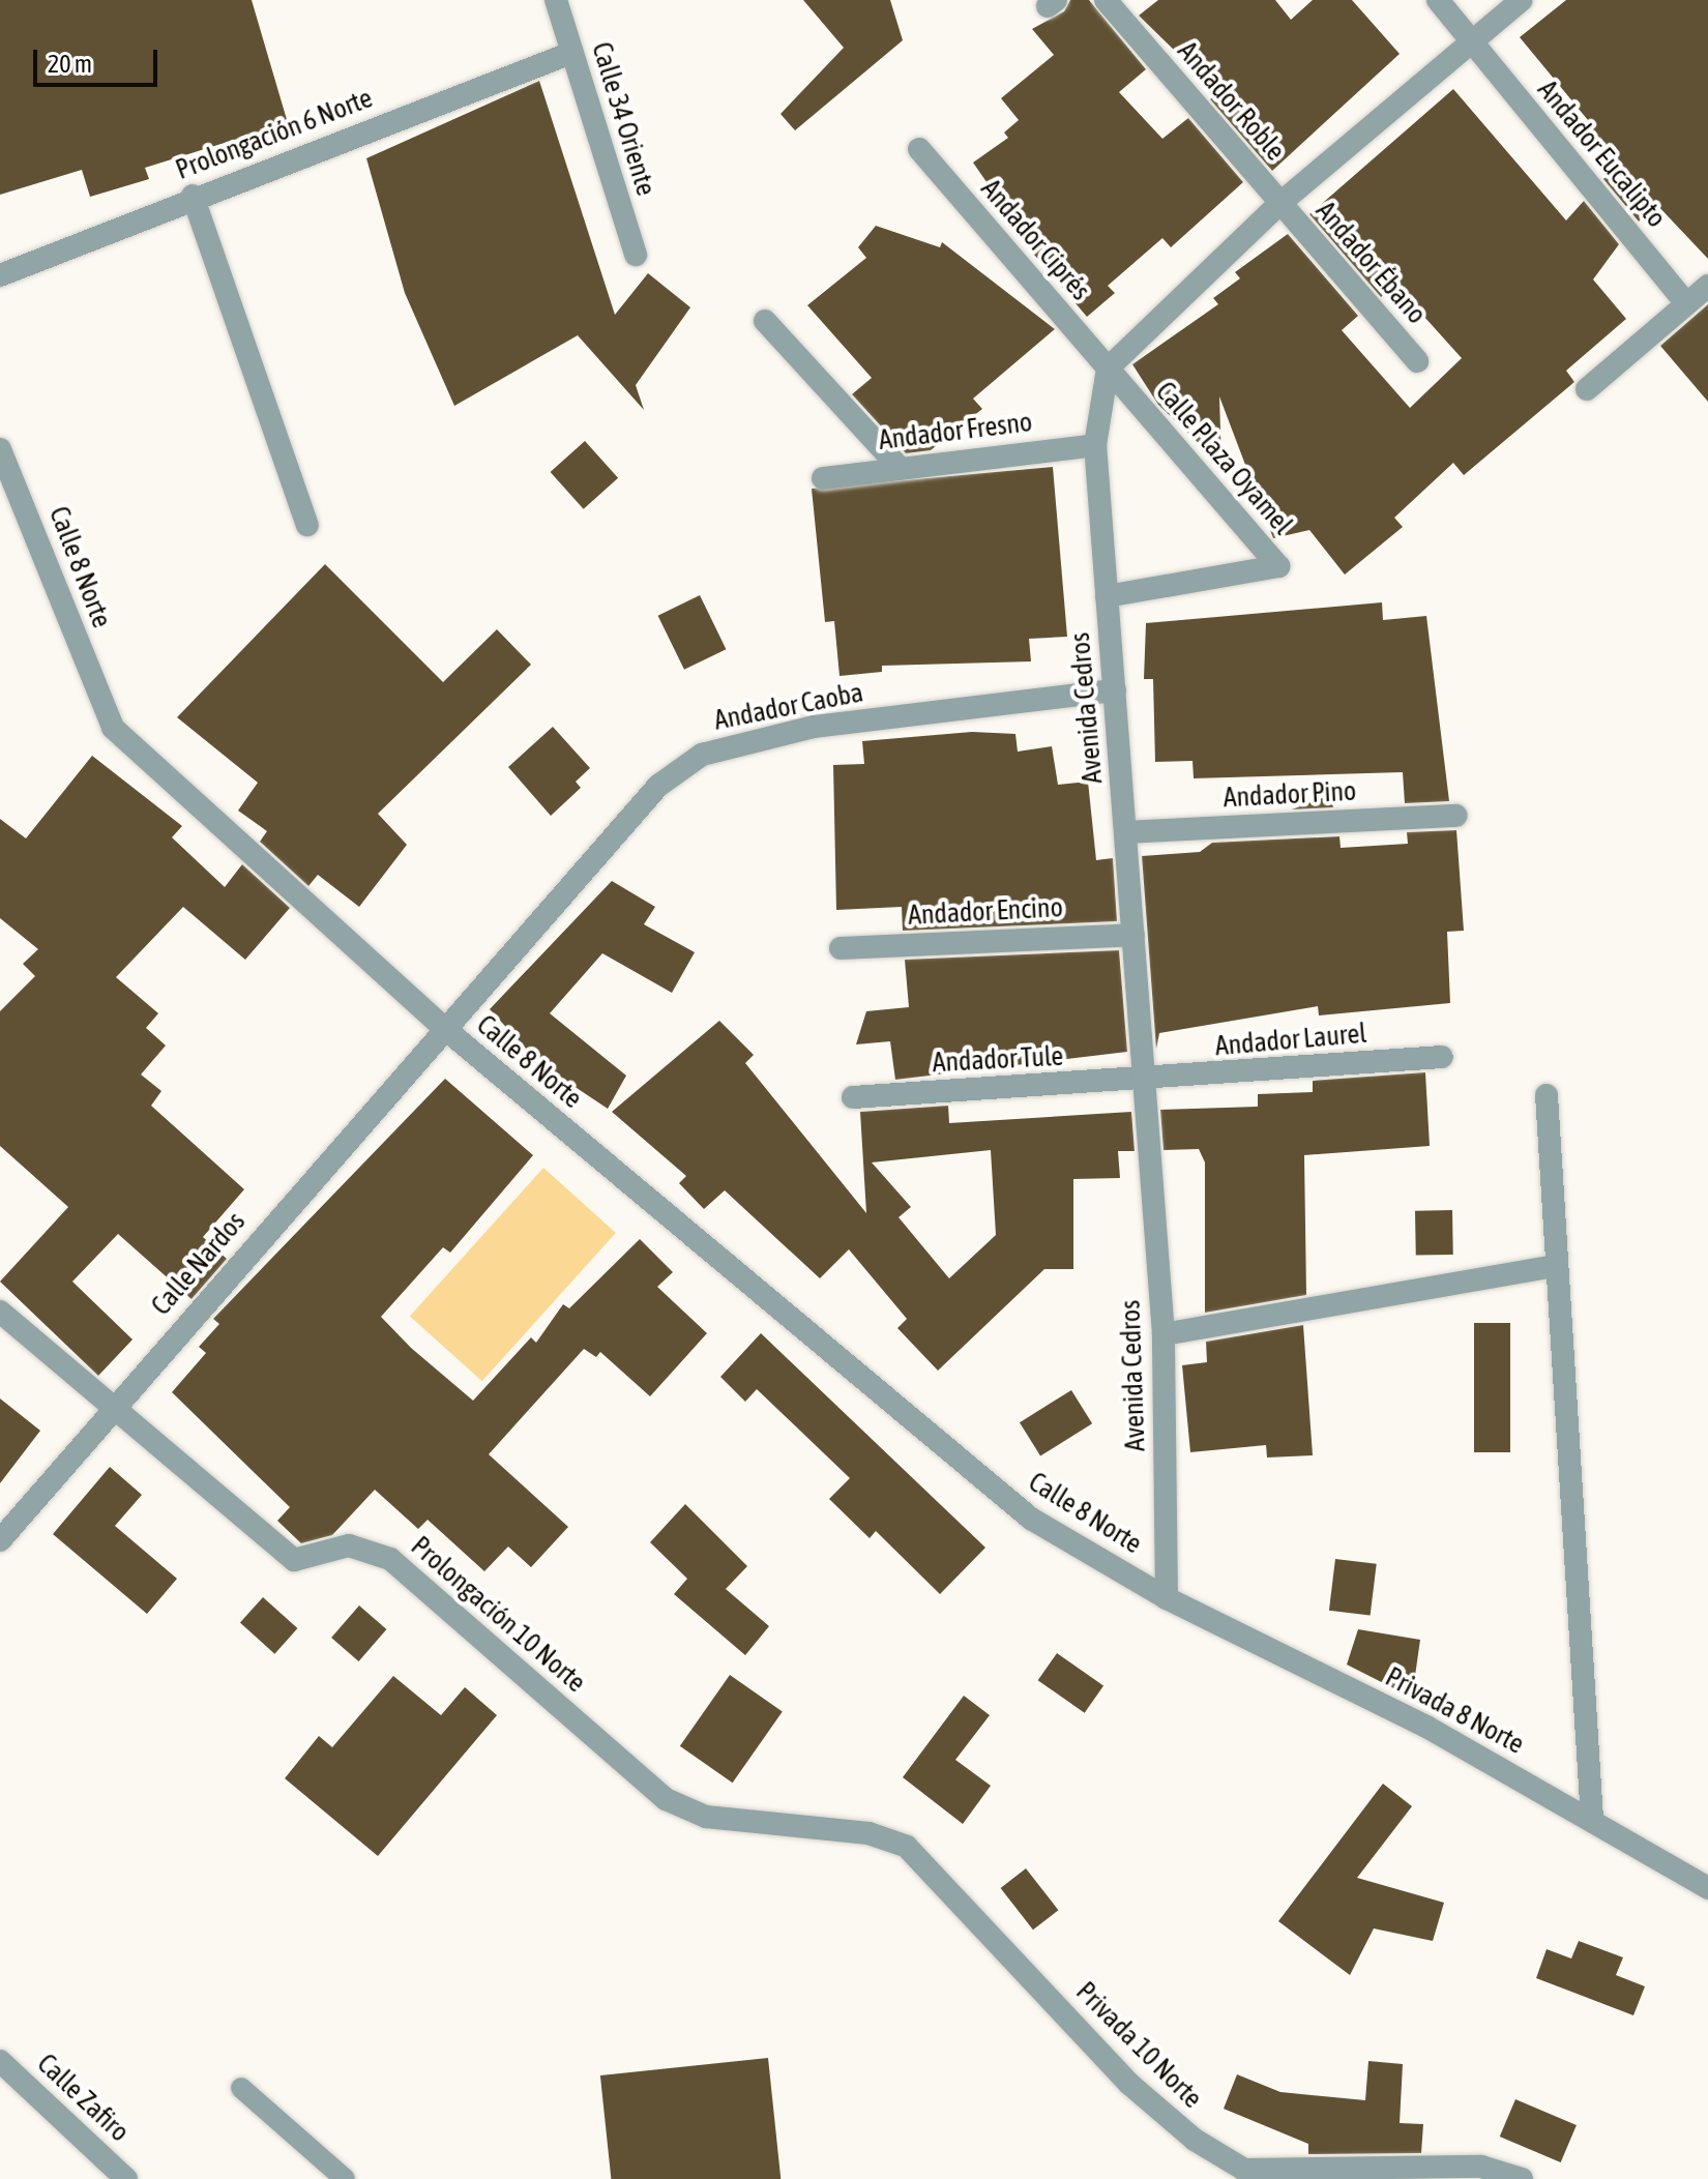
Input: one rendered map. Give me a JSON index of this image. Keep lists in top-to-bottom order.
{
  "streets": {
    "street": [
      "Andador Roble",
      "Calle 34 Oriente",
      "Prolongación 6 Norte",
      "Andador Eucalipto",
      "Andador Ciprés",
      "Andador Ébano",
      "Andador Fresno",
      "Calle Plaza Oyamel",
      "Calle 8 Norte",
      "Andador Caoba",
      "Avenida Cedros",
      "Andador Pino",
      "Andador Encino",
      "Andador Laurel",
      "Andador Tule",
      "Calle Nardos",
      "Prolongación 10 Norte",
      "Privada 8 Norte",
      "Privada 10 Norte",
      "Calle Zafiro"
    ]
  },
  "crossings": [
    ["Andador Roble", "Andador Ébano"],
    ["Calle 34 Oriente", "Prolongación 6 Norte"],
    ["Andador Ciprés", "Calle Plaza Oyamel"],
    ["Andador Ciprés", "Avenida Cedros"],
    ["Andador Fresno", "Avenida Cedros"],
    ["Calle Plaza Oyamel", "Avenida Cedros"],
    ["Calle 8 Norte", "Andador Caoba"],
    ["Calle 8 Norte", "Avenida Cedros"],
    ["Calle 8 Norte", "Calle Nardos"],
    ["Calle 8 Norte", "Privada 8 Norte"],
    ["Andador Caoba", "Avenida Cedros"],
    ["Andador Caoba", "Calle Nardos"],
    ["Avenida Cedros", "Andador Pino"],
    ["Avenida Cedros", "Andador Encino"],
    ["Avenida Cedros", "Andador Laurel"],
    ["Avenida Cedros", "Andador Tule"],
    ["Avenida Cedros", "Privada 8 Norte"],
    ["Andador Laurel", "Andador Tule"],
    ["Calle Nardos", "Prolongación 10 Norte"],
    ["Prolongación 10 Norte", "Privada 10 Norte"]
  ],
  "scale_bar": "20 m"
}
